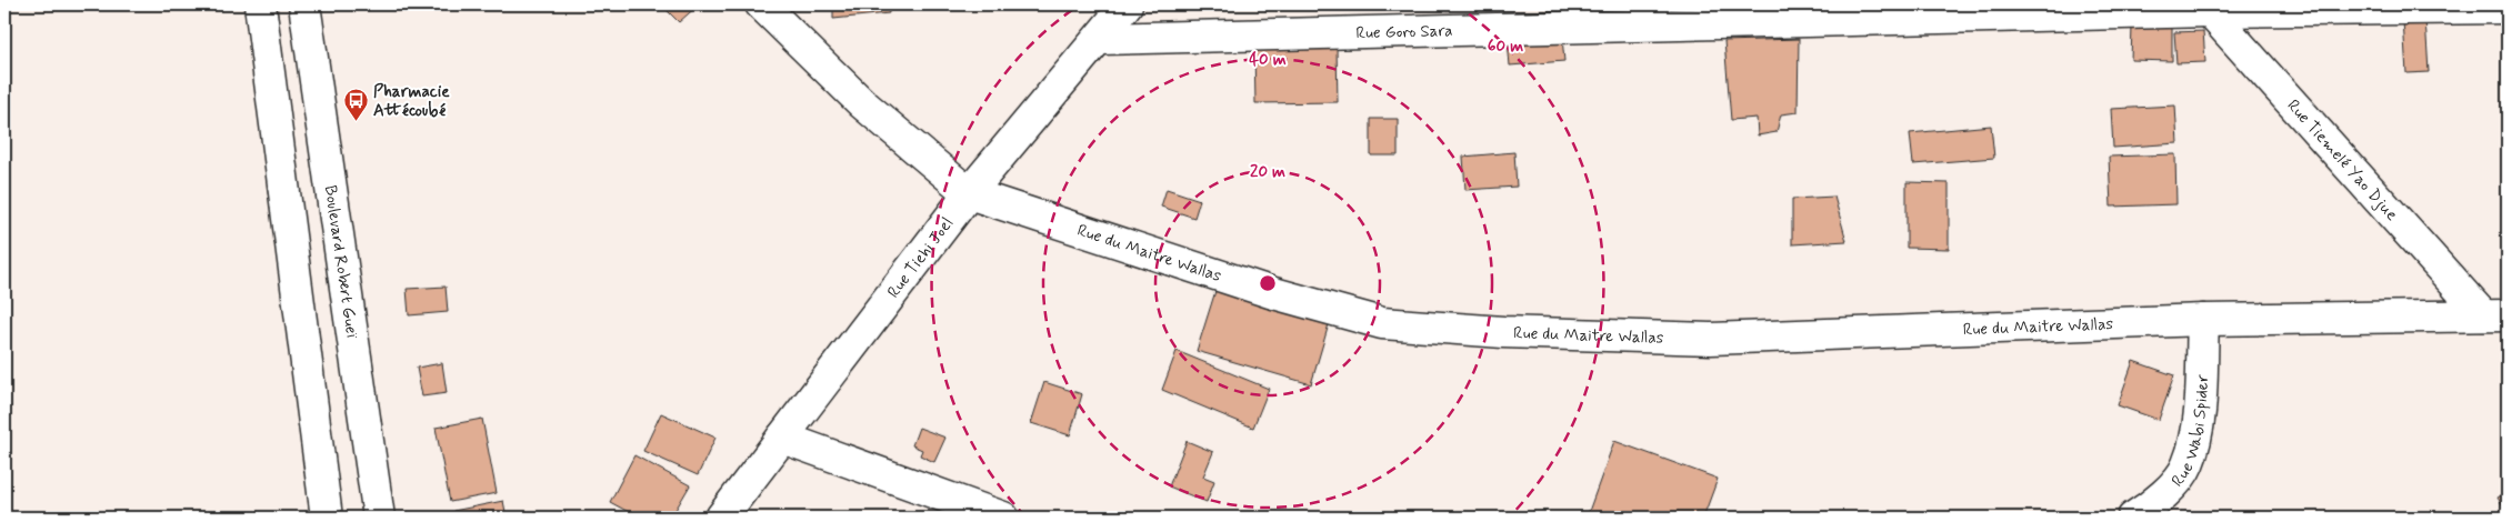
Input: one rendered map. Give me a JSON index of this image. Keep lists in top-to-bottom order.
{
  "streets": {
    "street": [
      "Rue Goro Sara",
      "Rue Tiemelé Yao Djue",
      "Rue du Maitre Wallas",
      "Rue Tiehi Joel",
      "Boulevard Robert Gueï",
      "Rue Wabi Spider"
    ]
  },
  "crossings": [
    ["Rue Goro Sara", "Rue Tiemelé Yao Djue"],
    ["Rue Goro Sara", "Rue Tiehi Joel"],
    ["Rue Tiemelé Yao Djue", "Rue du Maitre Wallas"],
    ["Rue du Maitre Wallas", "Rue Tiehi Joel"],
    ["Rue du Maitre Wallas", "Rue Wabi Spider"]
  ],
  "places": {
    "bus stop": ["Pharmacie Attécoubé"]
  },
  "rings": ["60 m", "40 m", "20 m"]
}
